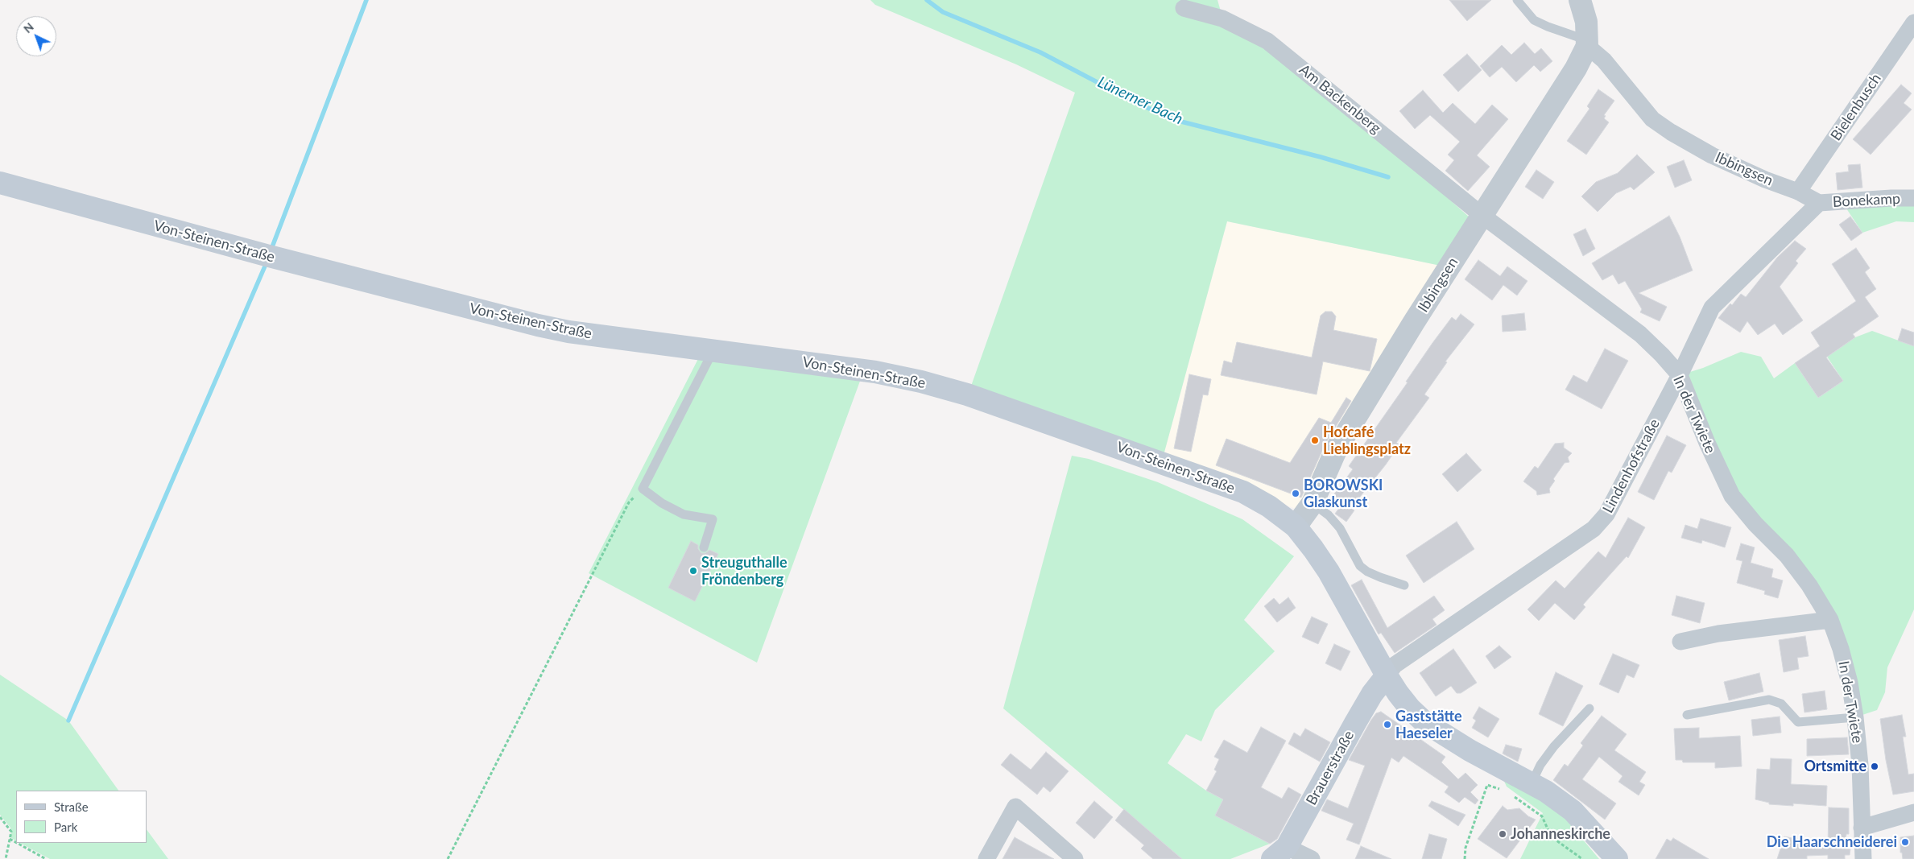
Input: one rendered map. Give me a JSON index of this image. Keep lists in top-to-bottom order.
{
  "streets": {
    "main road": ["Von-Steinen-Straße", "Brauerstraße"],
    "street": [
      "Am Backenberg",
      "Bielenbusch",
      "Ibbingsen",
      "Bonekamp",
      "In der Twiete",
      "Lindenhofstraße"
    ]
  },
  "crossings": [
    ["Am Backenberg", "Ibbingsen"],
    ["Am Backenberg", "In der Twiete"],
    ["Bielenbusch", "Ibbingsen"],
    ["Ibbingsen", "Bonekamp"],
    ["Ibbingsen", "Von-Steinen-Straße"],
    ["Ibbingsen", "In der Twiete"],
    ["Ibbingsen", "Lindenhofstraße"],
    ["Bonekamp", "Lindenhofstraße"],
    ["Von-Steinen-Straße", "Lindenhofstraße"],
    ["Von-Steinen-Straße", "Brauerstraße"],
    ["In der Twiete", "Lindenhofstraße"],
    ["Lindenhofstraße", "Brauerstraße"]
  ],
  "water": ["Lünerner Bach"],
  "places": [
    "Hofcafé Lieblingsplatz",
    "BOROWSKI Glaskunst",
    "Streuguthalle Fröndenberg",
    "Gaststätte Haeseler",
    "Ortsmitte",
    "Johanneskirche",
    "Die Haarschneiderei"
  ],
  "legend": ["Straße", "Park"],
  "north": "top left"
}
